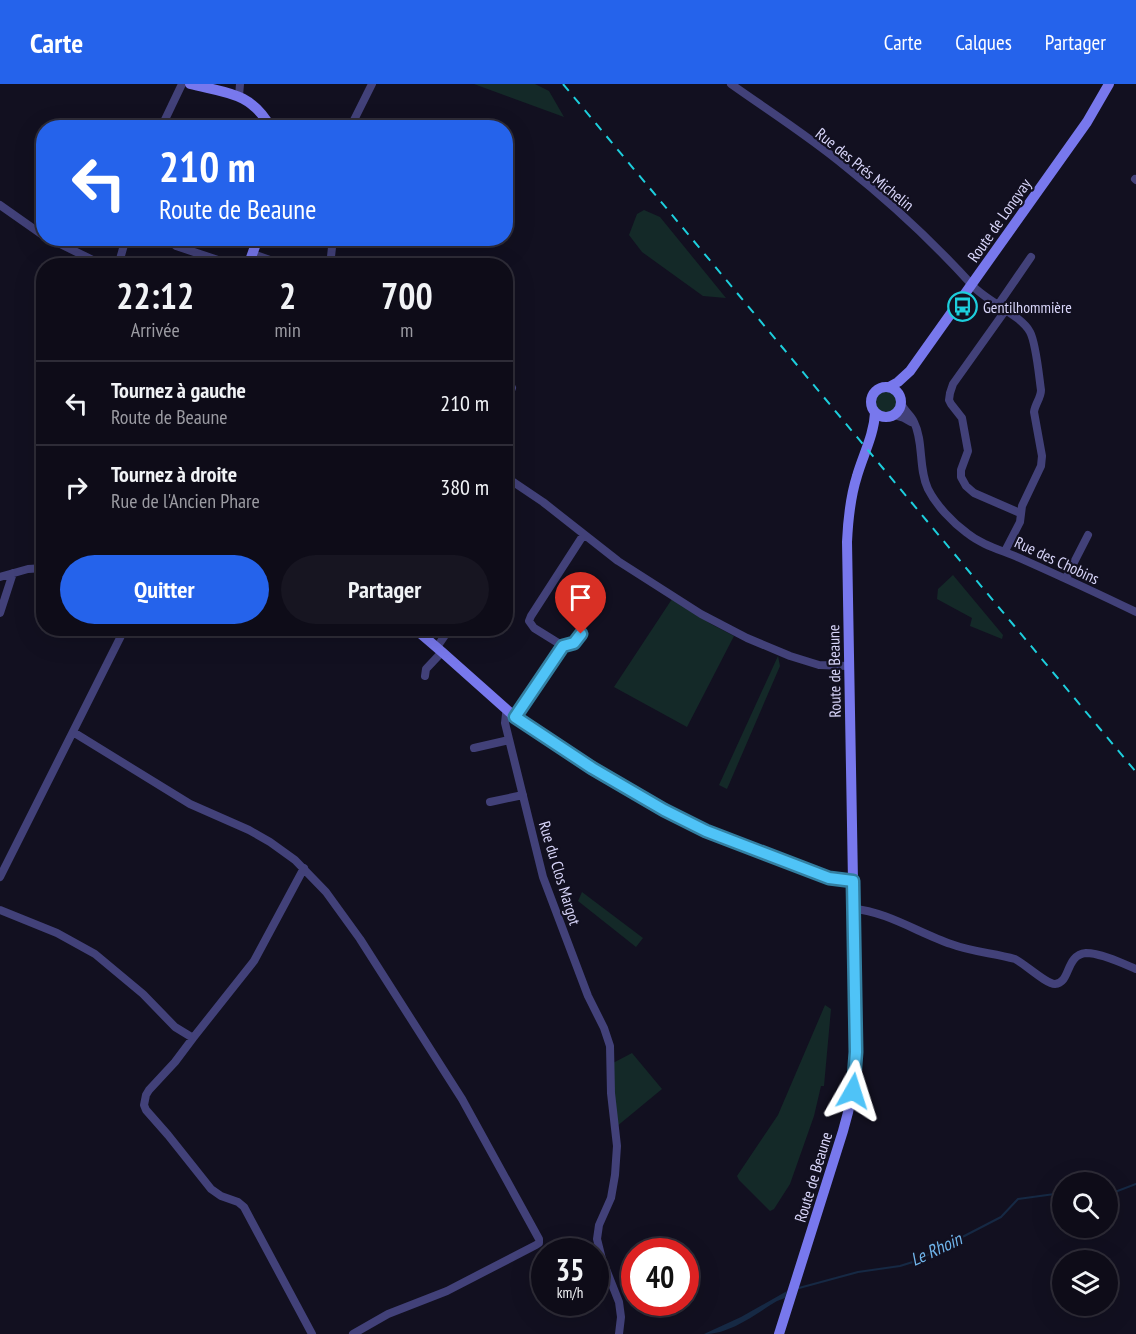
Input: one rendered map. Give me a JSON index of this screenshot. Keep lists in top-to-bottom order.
{
  "streets": {
    "street": [
      "Rue des Prés Michelin",
      "Route de Longvay",
      "Rue des Chobins",
      "Route de Beaune",
      "Rue du Clos Margot"
    ]
  },
  "crossings": [
    ["Rue des Prés Michelin", "Route de Longvay"],
    ["Rue des Prés Michelin", "Rue des Chobins"]
  ],
  "water": ["Le Rhoin"],
  "places": {
    "bus stop": ["Gentilhommière"]
  },
  "page": {
    "header": "Carte",
    "nav": ["Carte", "Calques", "Partager"],
    "turn": ["210 m", "Route de Beaune"],
    "eta": [
      "22:12",
      "Arrivée",
      "2",
      "min",
      "700",
      "m"
    ],
    "list": [
      {
        "name": "Tournez à gauche",
        "note": "Route de Beaune",
        "value": "210 m"
      },
      {
        "name": "Tournez à droite",
        "note": "Rue de l'Ancien Phare",
        "value": "380 m"
      }
    ],
    "buttons": ["Quitter", "Partager"],
    "speed": "35 km/h",
    "limit": "40"
  }
}
